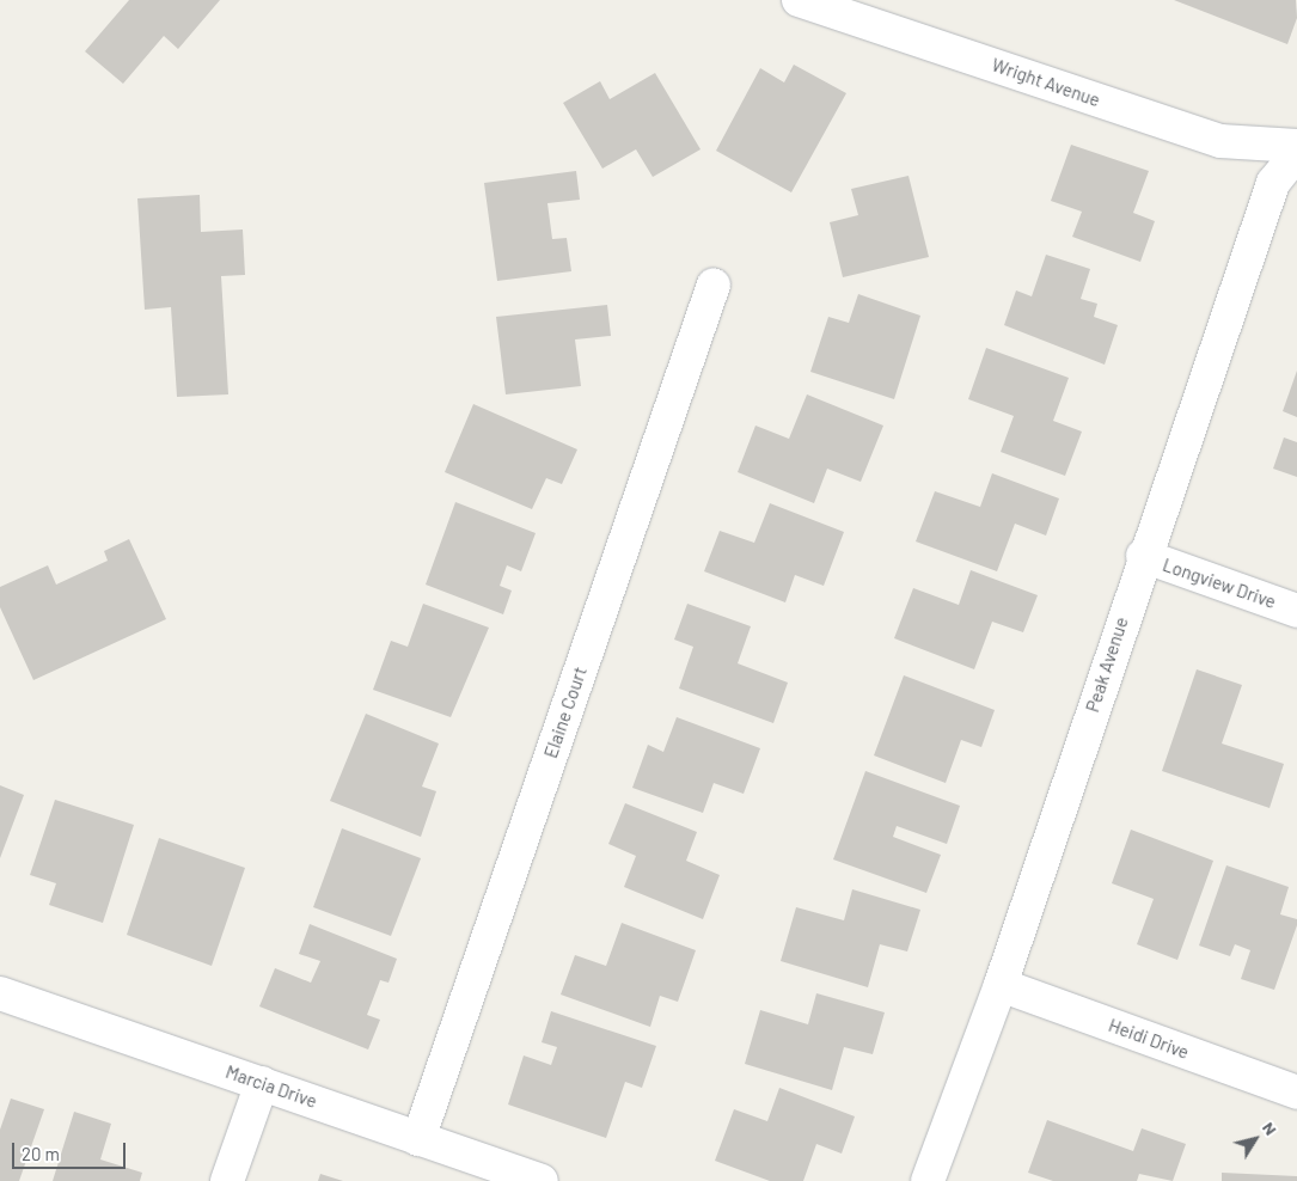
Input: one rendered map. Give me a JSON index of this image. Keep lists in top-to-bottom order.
{
  "streets": {
    "street": [
      "Wright Avenue",
      "Longview Drive",
      "Peak Avenue",
      "Elaine Court",
      "Heidi Drive",
      "Marcia Drive"
    ]
  },
  "crossings": [
    ["Longview Drive", "Peak Avenue"],
    ["Peak Avenue", "Heidi Drive"],
    ["Elaine Court", "Marcia Drive"]
  ],
  "scale_bar": "20 m",
  "north": "top right"
}
